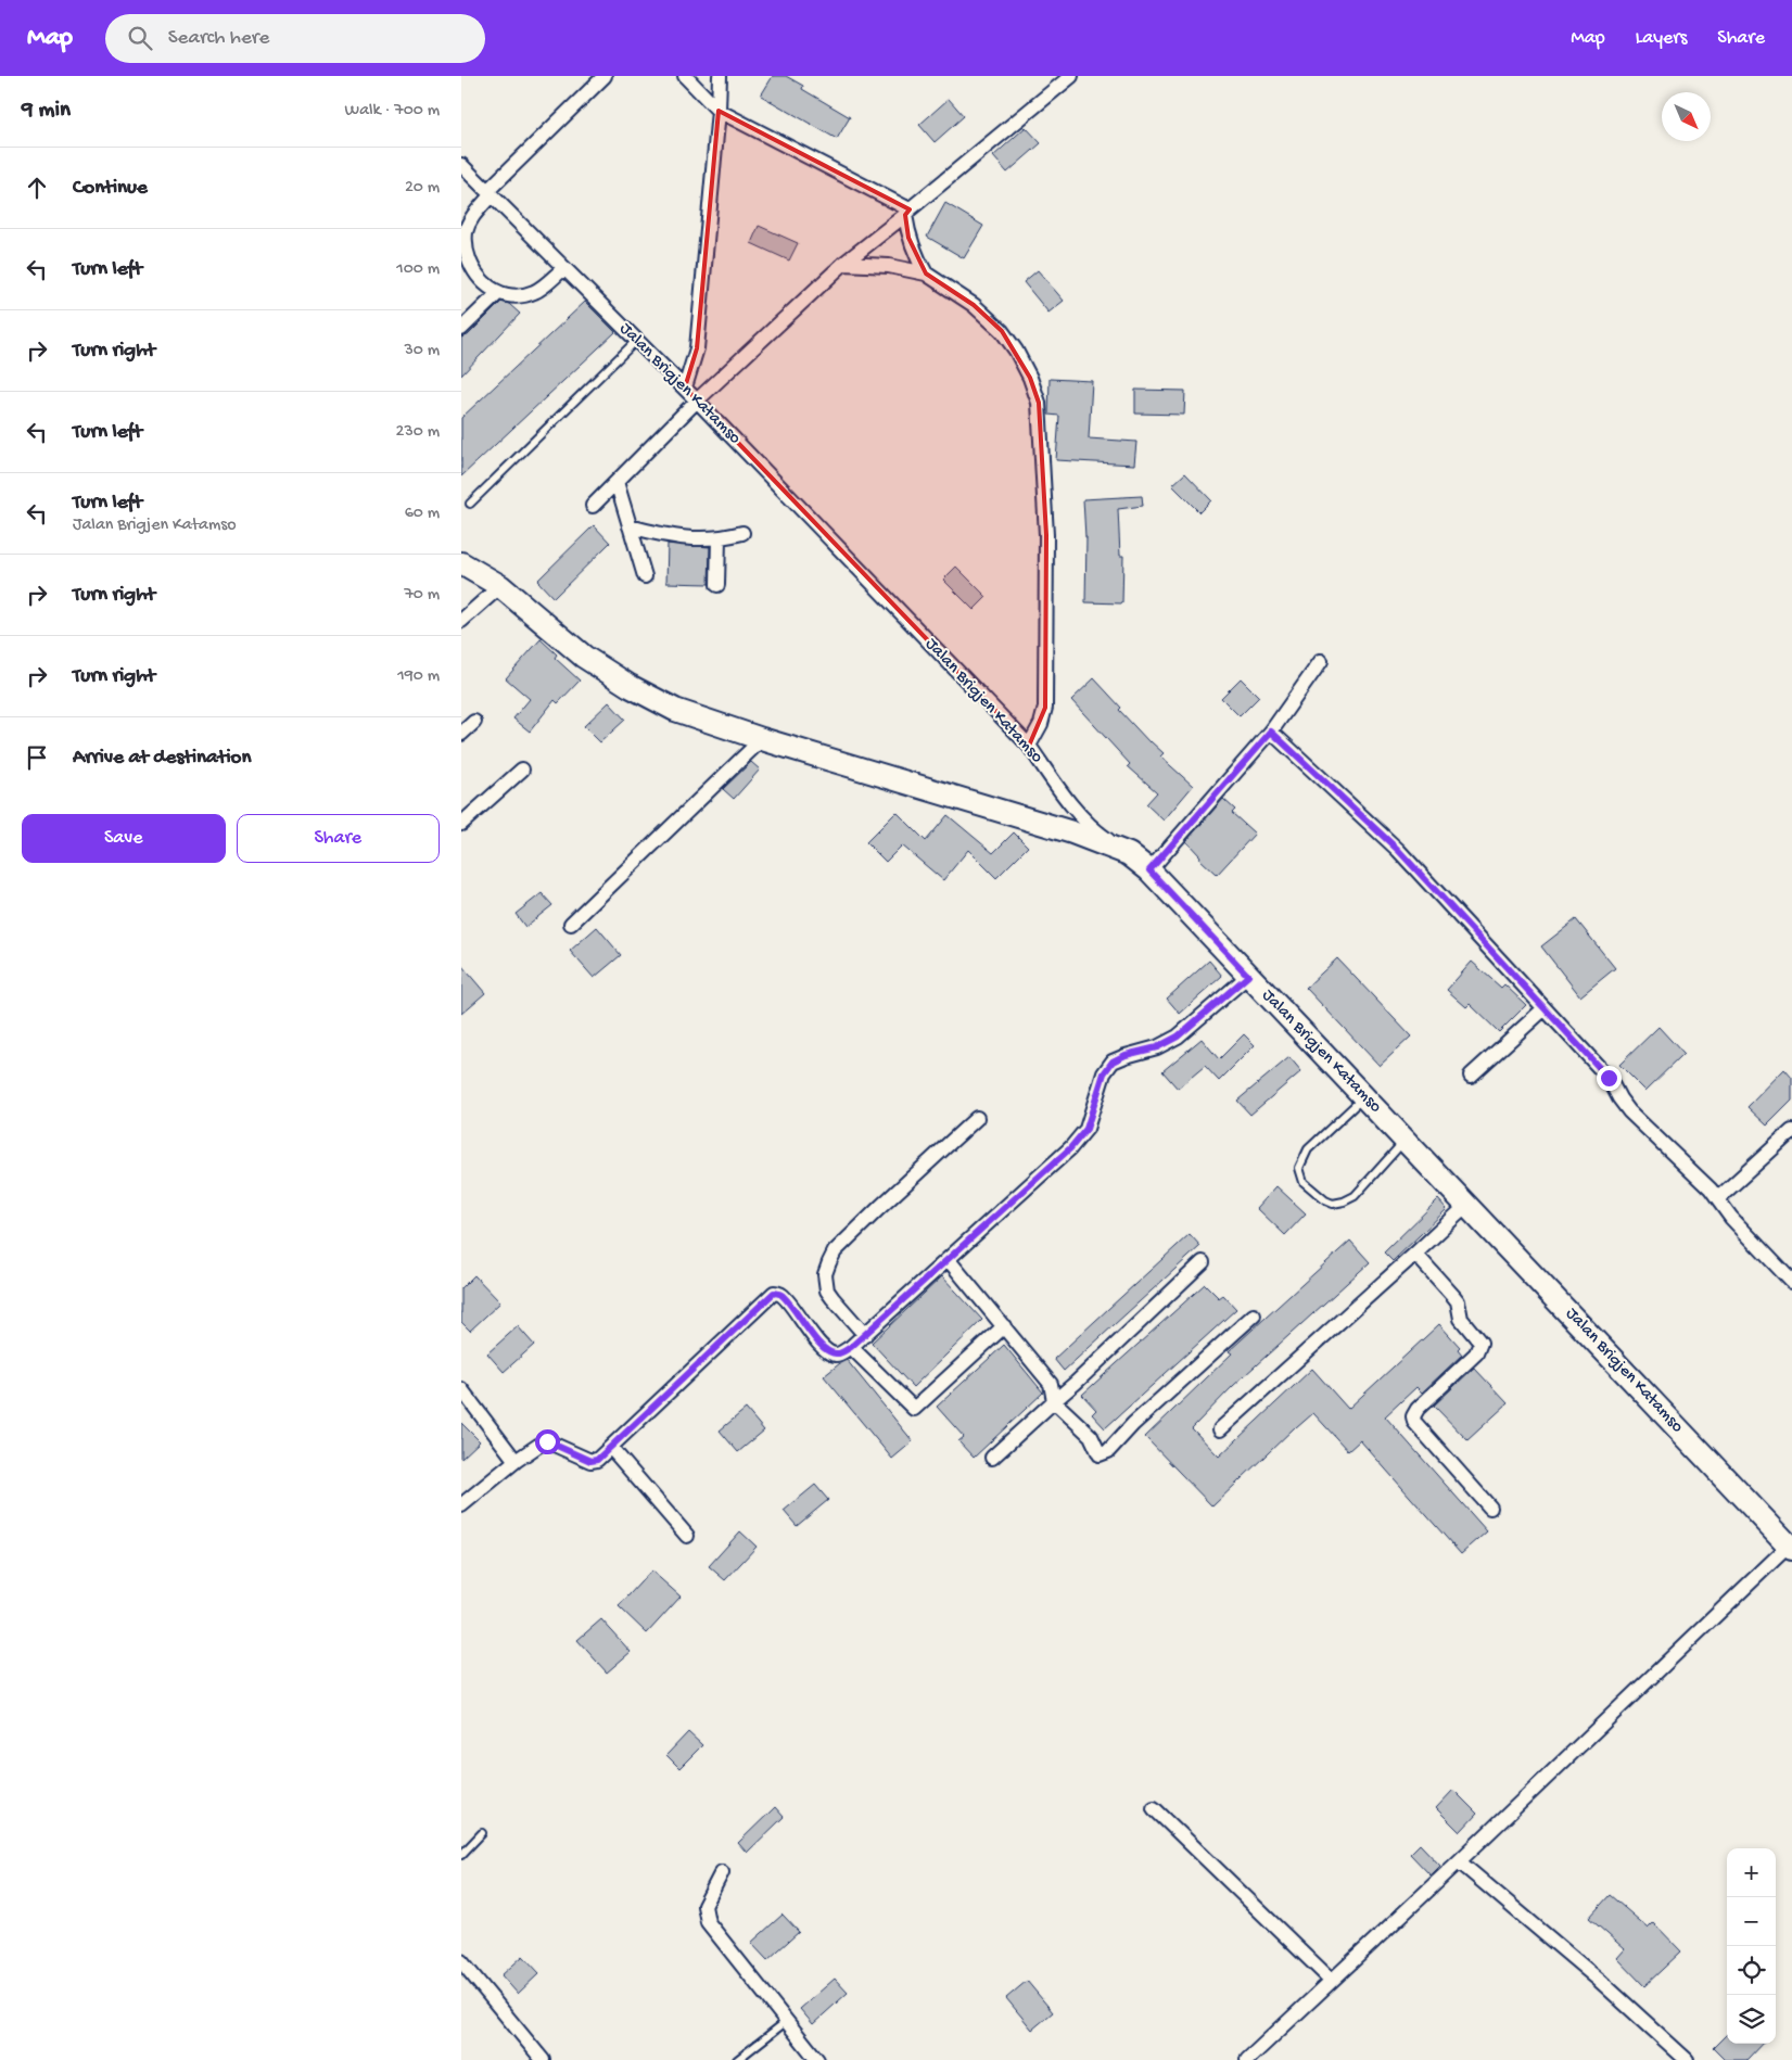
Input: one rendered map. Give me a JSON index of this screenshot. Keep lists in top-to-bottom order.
{
  "streets": {
    "main road": ["Jalan Brigjen Katamso"]
  },
  "north": "bottom right",
  "page": {
    "header": "Map",
    "search": "Search here",
    "nav": ["Map", "Layers", "Share"],
    "heading": ["9 min", "Walk · 700 m"],
    "list": [
      ["Continue", "20 m"],
      ["Turn left", "100 m"],
      ["Turn right", "30 m"],
      ["Turn left", "230 m"],
      ["Turn left", "Jalan Brigjen Katamso", "60 m"],
      ["Turn right", "70 m"],
      ["Turn right", "190 m"],
      "Arrive at destination"
    ],
    "buttons": ["Save", "Share"],
    "map_buttons": ["+", "−"]
  }
}
